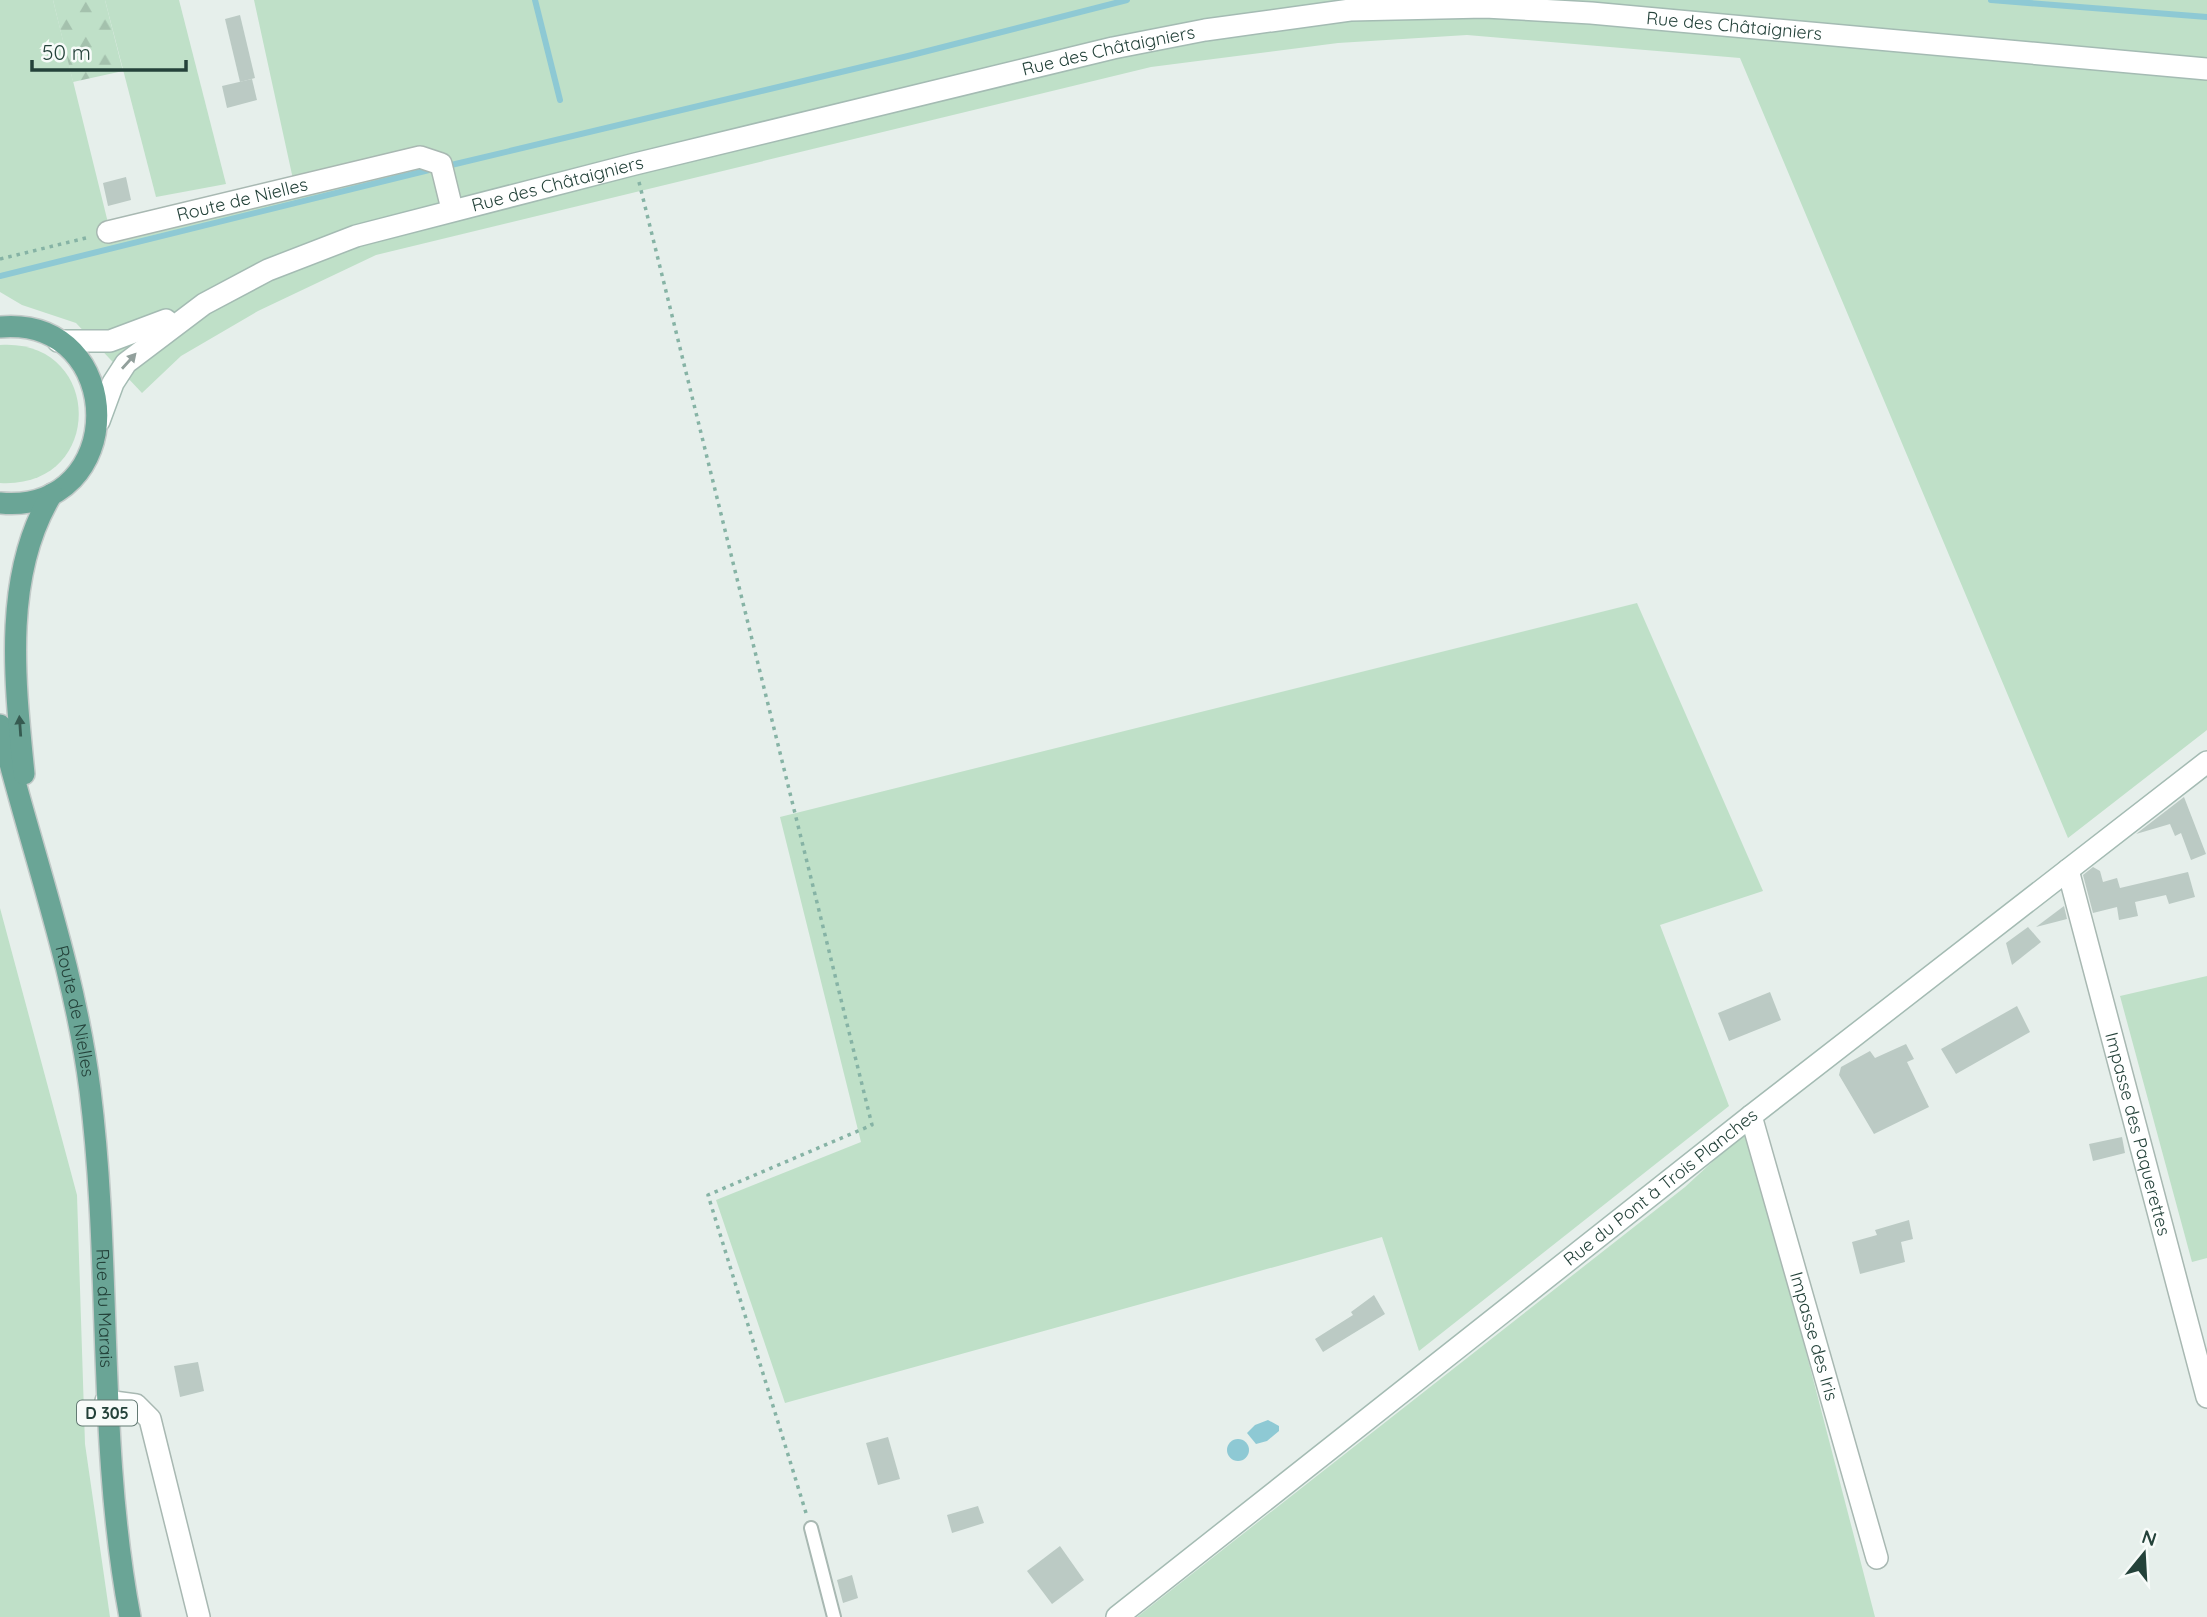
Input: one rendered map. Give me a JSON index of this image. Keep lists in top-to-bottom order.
{
  "streets": {
    "main road": ["Route de Nielles", "Rue du Marais", "D 305"],
    "street": [
      "Rue des Châtaigniers",
      "Impasse des Paquerettes",
      "Rue du Pont à Trois Planches",
      "Impasse des Iris"
    ]
  },
  "crossings": [
    ["Rue des Châtaigniers", "Route de Nielles"],
    ["Route de Nielles", "Rue du Marais"],
    ["Impasse des Paquerettes", "Rue du Pont à Trois Planches"],
    ["Rue du Pont à Trois Planches", "Impasse des Iris"]
  ],
  "scale_bar": "50 m",
  "north": "top"
}
